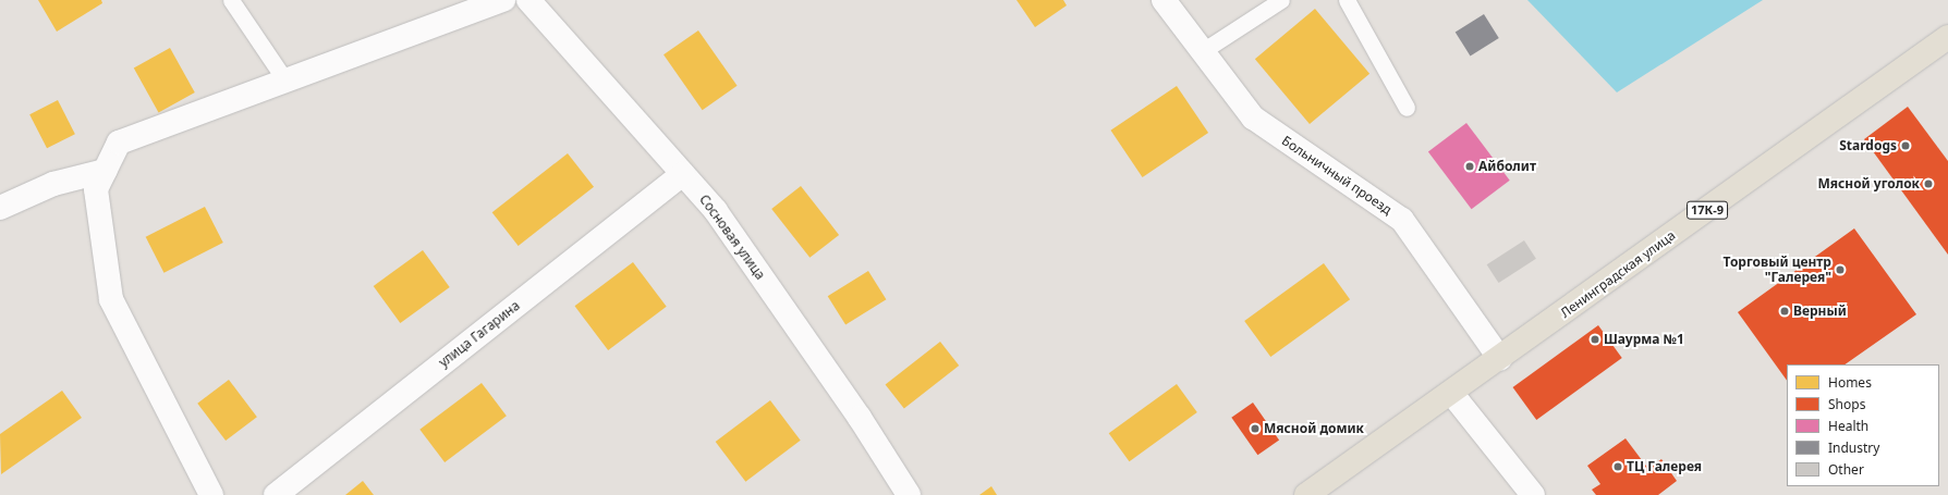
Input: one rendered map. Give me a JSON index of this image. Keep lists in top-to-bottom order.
{
  "streets": {
    "main road": ["17К-9", "Ленинградская улица"],
    "street": ["Больничный проезд", "Сосновая улица", "улица Гагарина"]
  },
  "crossings": [
    ["Больничный проезд", "Ленинградская улица"],
    ["Сосновая улица", "улица Гагарина"]
  ],
  "places": [
    "Stardogs",
    "Айболит",
    "Мясной уголок",
    "Торговый центр \"Галерея\"",
    "Верный",
    "Шаурма №1",
    "Мясной домик",
    "ТЦ Галерея"
  ],
  "legend": [
    "Homes",
    "Shops",
    "Health",
    "Industry",
    "Other"
  ]
}
